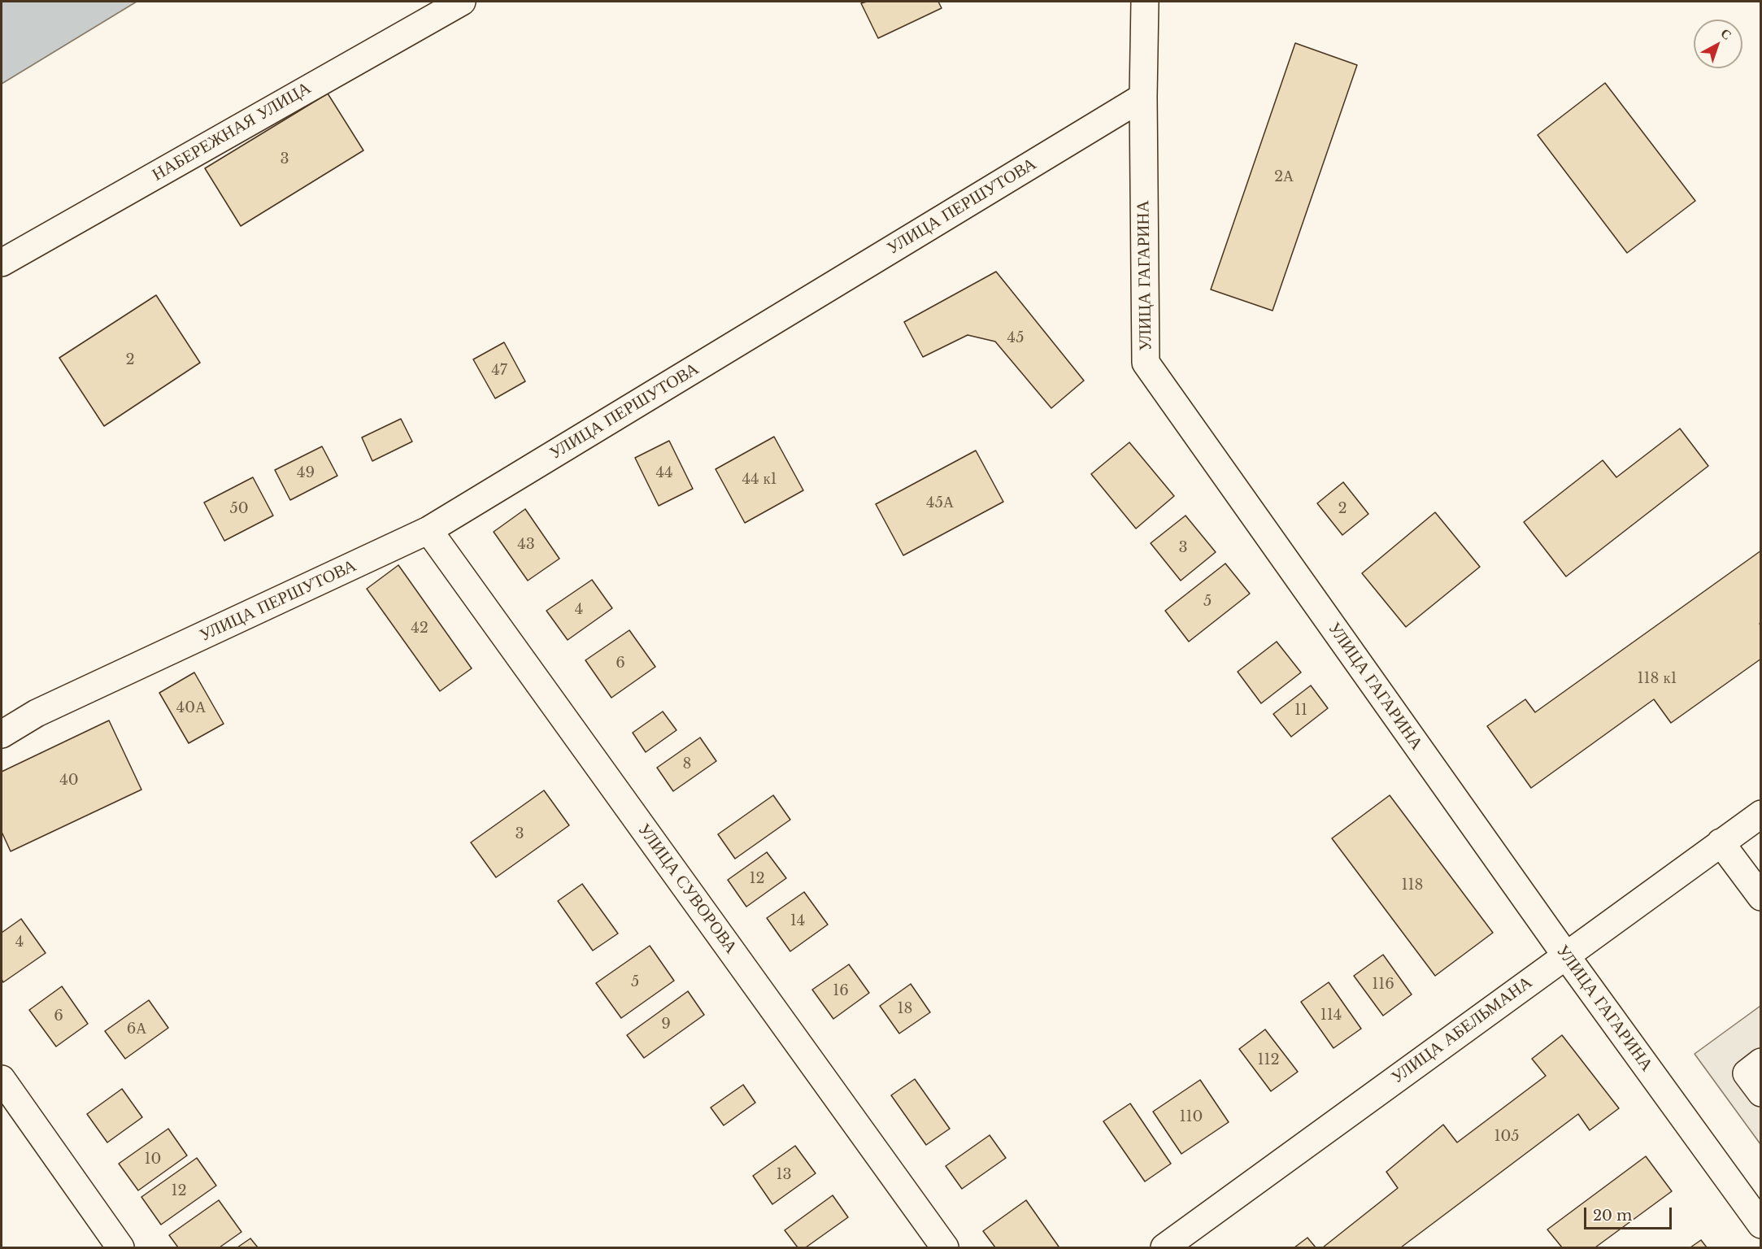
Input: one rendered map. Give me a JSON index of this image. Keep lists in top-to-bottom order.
{
  "streets": {
    "street": [
      "НАБЕРЕЖНАЯ УЛИЦА",
      "УЛИЦА ПЕРШУТОВА",
      "УЛИЦА ГАГАРИНА",
      "УЛИЦА СУВОРОВА",
      "УЛИЦА АБЕЛЬМАНА"
    ]
  },
  "crossings": [
    ["УЛИЦА ПЕРШУТОВА", "УЛИЦА ГАГАРИНА"],
    ["УЛИЦА ПЕРШУТОВА", "УЛИЦА СУВОРОВА"],
    ["УЛИЦА ГАГАРИНА", "УЛИЦА АБЕЛЬМАНА"]
  ],
  "house_numbers": [
    "3",
    "2А",
    "45",
    "2",
    "47",
    "49",
    "44",
    "44 к1",
    "45А",
    "50",
    "2",
    "43",
    "3",
    "5",
    "4",
    "42",
    "6",
    "118 к1",
    "40А",
    "11",
    "8",
    "40",
    "3",
    "12",
    "118",
    "14",
    "4",
    "5",
    "116",
    "16",
    "18",
    "114",
    "6",
    "9",
    "6А",
    "112",
    "110",
    "105",
    "10",
    "13",
    "12"
  ],
  "scale_bar": "20 m",
  "north": "top right"
}
